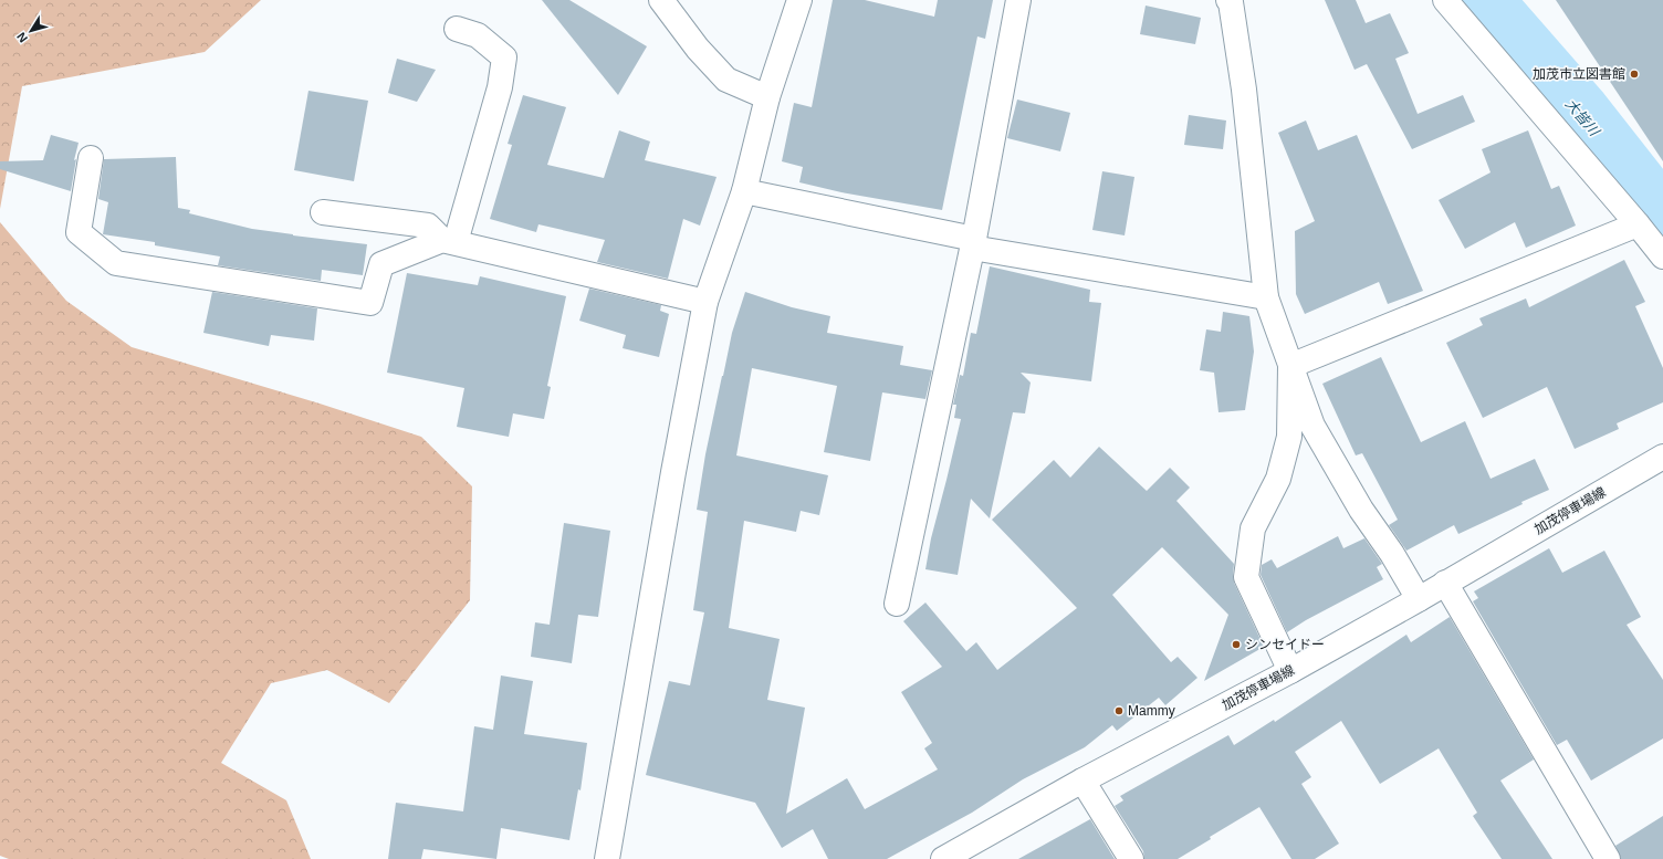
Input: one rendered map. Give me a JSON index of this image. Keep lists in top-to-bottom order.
{
  "streets": {
    "street": ["加茂停車場線"]
  },
  "water": ["大皆川"],
  "places": ["加茂市立図書館", "シンセイドー", "Mammy"],
  "north": "bottom left"
}
